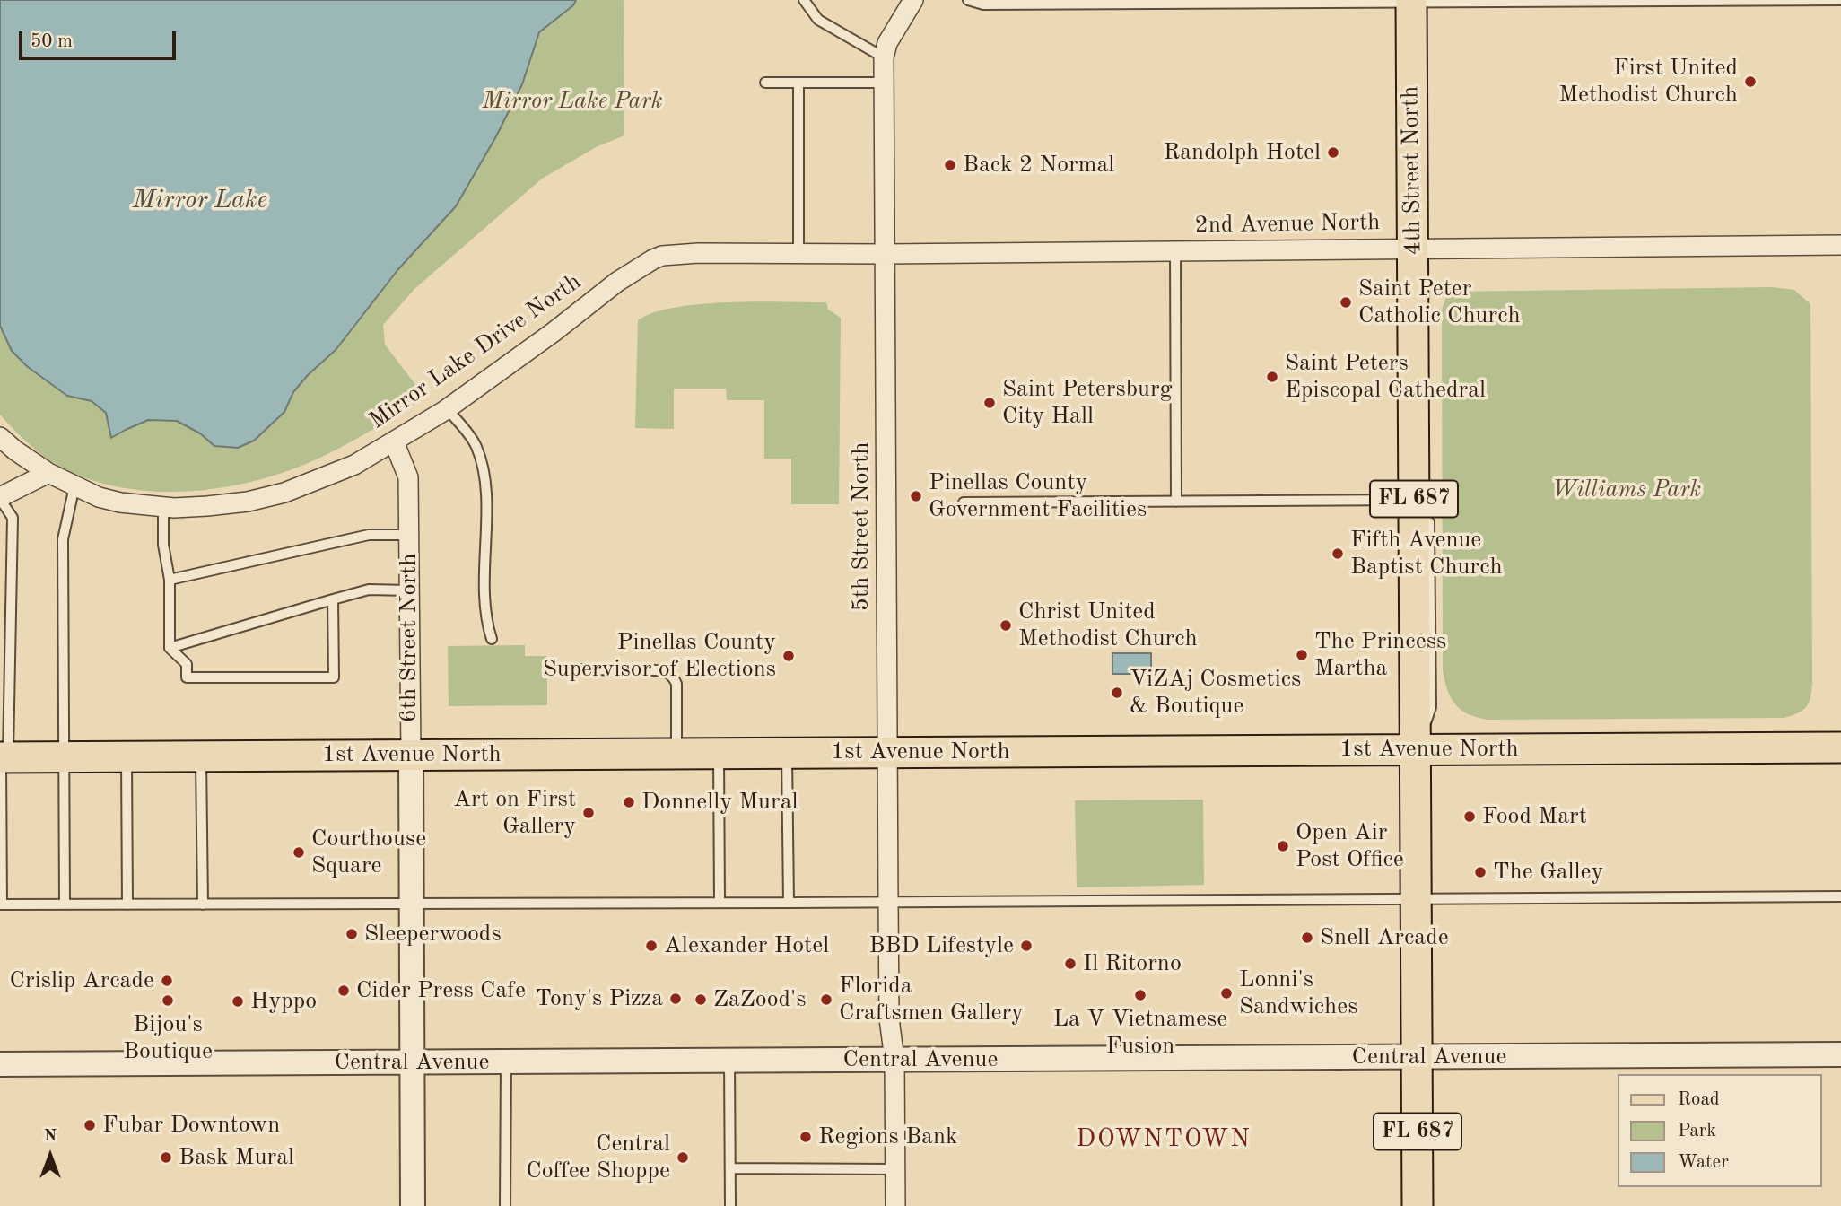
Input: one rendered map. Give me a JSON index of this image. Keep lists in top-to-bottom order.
{
  "streets": {
    "main road": ["4th Street North", "FL 687", "1st Avenue North"],
    "street": [
      "2nd Avenue North",
      "Mirror Lake Drive North",
      "5th Street North",
      "6th Street North",
      "Central Avenue"
    ]
  },
  "crossings": [
    ["4th Street North", "2nd Avenue North"],
    ["4th Street North", "FL 687"],
    ["4th Street North", "1st Avenue North"],
    ["4th Street North", "Central Avenue"],
    ["2nd Avenue North", "Mirror Lake Drive North"],
    ["2nd Avenue North", "5th Street North"],
    ["Mirror Lake Drive North", "5th Street North"],
    ["Mirror Lake Drive North", "6th Street North"],
    ["FL 687", "Central Avenue"],
    ["5th Street North", "1st Avenue North"],
    ["5th Street North", "Central Avenue"],
    ["6th Street North", "1st Avenue North"],
    ["6th Street North", "Central Avenue"]
  ],
  "districts": ["DOWNTOWN"],
  "water": ["Mirror Lake"],
  "parks": ["Mirror Lake Park", "Williams Park"],
  "places": [
    "First United Methodist Church",
    "Randolph Hotel",
    "Back 2 Normal",
    "Saint Peter Catholic Church",
    "Saint Peters Episcopal Cathedral",
    "Saint Petersburg City Hall",
    "Pinellas County Government Facilities",
    "Fifth Avenue Baptist Church",
    "Christ United Methodist Church",
    "The Princess Martha",
    "Pinellas County Supervisor of Elections",
    "ViZAj Cosmetics & Boutique",
    "Donnelly Mural",
    "Art on First Gallery",
    "Food Mart",
    "Open Air Post Office",
    "Courthouse Square",
    "The Galley",
    "Sleeperwoods",
    "Snell Arcade",
    "Alexander Hotel",
    "BBD Lifestyle",
    "Il Ritorno",
    "Crislip Arcade",
    "Cider Press Cafe",
    "Lonni's Sandwiches",
    "La V Vietnamese Fusion",
    "Tony's Pizza",
    "ZaZood's",
    "Florida Craftsmen Gallery",
    "Bijou's Boutique",
    "Hyppo",
    "Fubar Downtown",
    "Regions Bank",
    "Bask Mural",
    "Central Coffee Shoppe"
  ],
  "legend": ["Road", "Park", "Water"],
  "scale_bar": "50 m",
  "north": "top"
}
